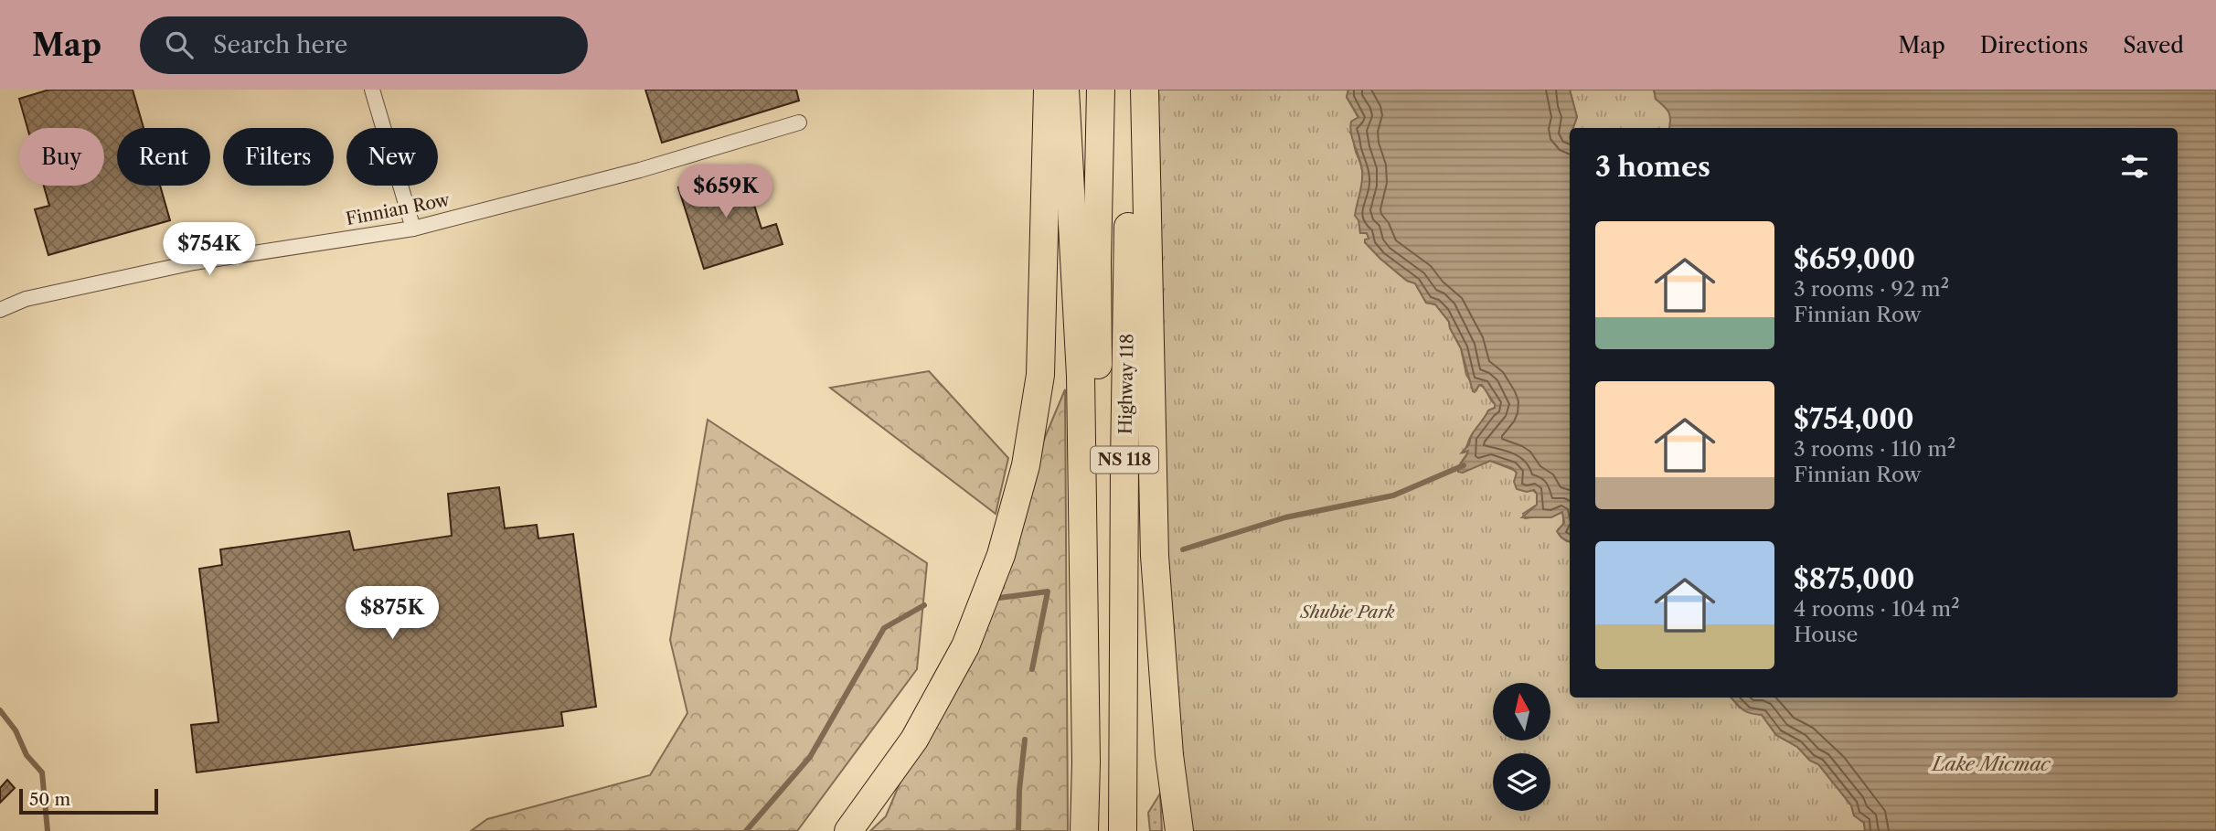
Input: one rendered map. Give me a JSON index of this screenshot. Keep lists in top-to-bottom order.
{
  "streets": {
    "highway": ["Highway 118", "NS 118"],
    "street": ["Finnian Row"]
  },
  "water": ["Lake Micmac"],
  "parks": ["Shubie Park"],
  "scale_bar": "50 m",
  "north": "top",
  "page": {
    "header": "Map",
    "search": "Search here",
    "nav": ["Map", "Directions", "Saved"],
    "chip": [
      "Buy",
      "Rent",
      "Filters",
      "New"
    ],
    "heading": "3 homes",
    "price": ["$659K", "$754K", "$875K"],
    "list": [
      {
        "name": "$659,000",
        "note": "3 rooms · 92 m² · Finnian Row"
      },
      {
        "name": "$754,000",
        "note": "3 rooms · 110 m² · Finnian Row"
      },
      {
        "name": "$875,000",
        "note": "4 rooms · 104 m² · House"
      }
    ],
    "scale": "50 m"
  }
}
